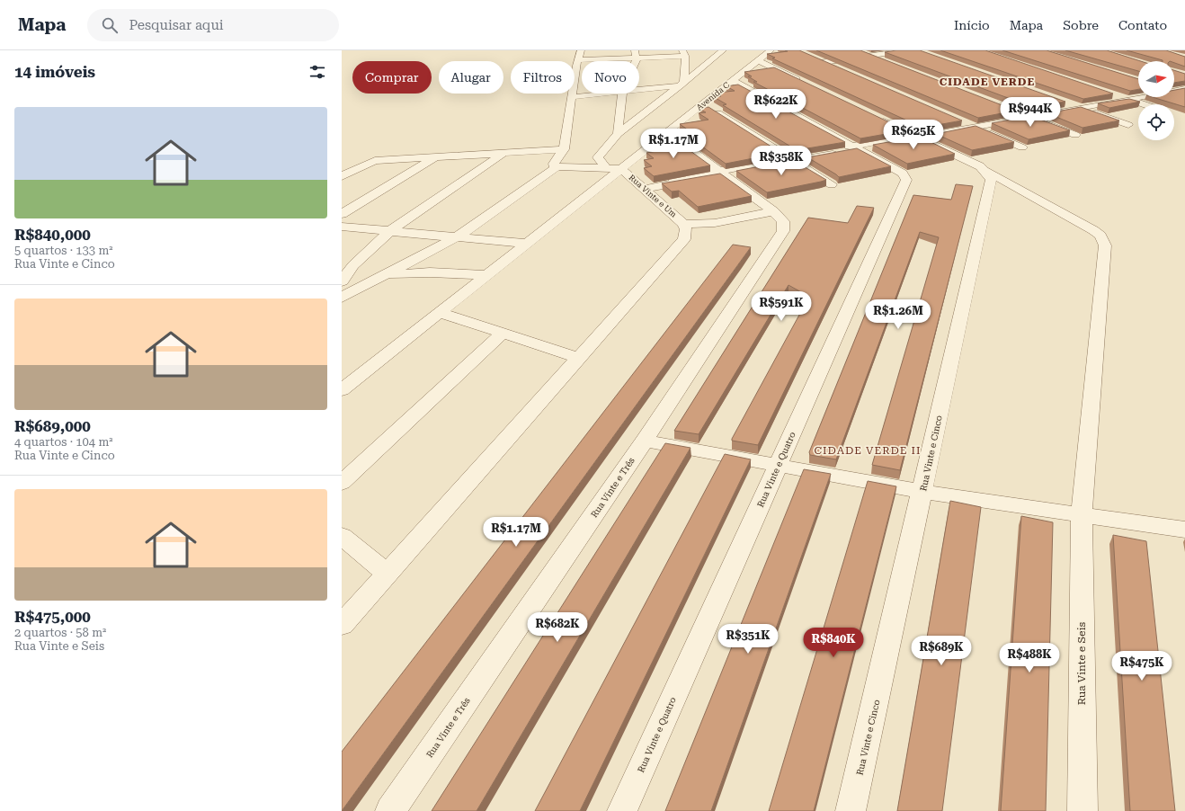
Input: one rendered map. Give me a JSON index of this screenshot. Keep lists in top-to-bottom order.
{
  "streets": {
    "street": [
      "Avenida C",
      "Rua Vinte e Um",
      "Rua Vinte e Cinco",
      "Rua Vinte e Quatro",
      "Rua Vinte e Três",
      "Rua Vinte e Seis"
    ]
  },
  "crossings": [
    ["Avenida C", "Rua Vinte e Um"],
    ["Avenida C", "Rua Vinte e Três"],
    ["Rua Vinte e Cinco", "Rua Vinte e Seis"]
  ],
  "districts": ["CIDADE VERDE", "CIDADE VERDE II"],
  "north": "right",
  "page": {
    "header": "Mapa",
    "search": "Pesquisar aqui",
    "nav": [
      "Início",
      "Mapa",
      "Sobre",
      "Contato"
    ],
    "heading": "14 imóveis",
    "chip": [
      "Comprar",
      "Alugar",
      "Filtros",
      "Novo"
    ],
    "price": [
      "R$622K",
      "R$944K",
      "R$625K",
      "R$1.17M",
      "R$358K",
      "R$591K",
      "R$1.26M",
      "R$1.17M",
      "R$682K",
      "R$351K",
      "R$840K",
      "R$689K",
      "R$488K",
      "R$475K"
    ],
    "list": [
      {
        "name": "R$840,000",
        "note": "5 quartos · 133 m² · Rua Vinte e Cinco"
      },
      {
        "name": "R$689,000",
        "note": "4 quartos · 104 m² · Rua Vinte e Cinco"
      },
      {
        "name": "R$475,000",
        "note": "2 quartos · 58 m² · Rua Vinte e Seis"
      }
    ]
  }
}
